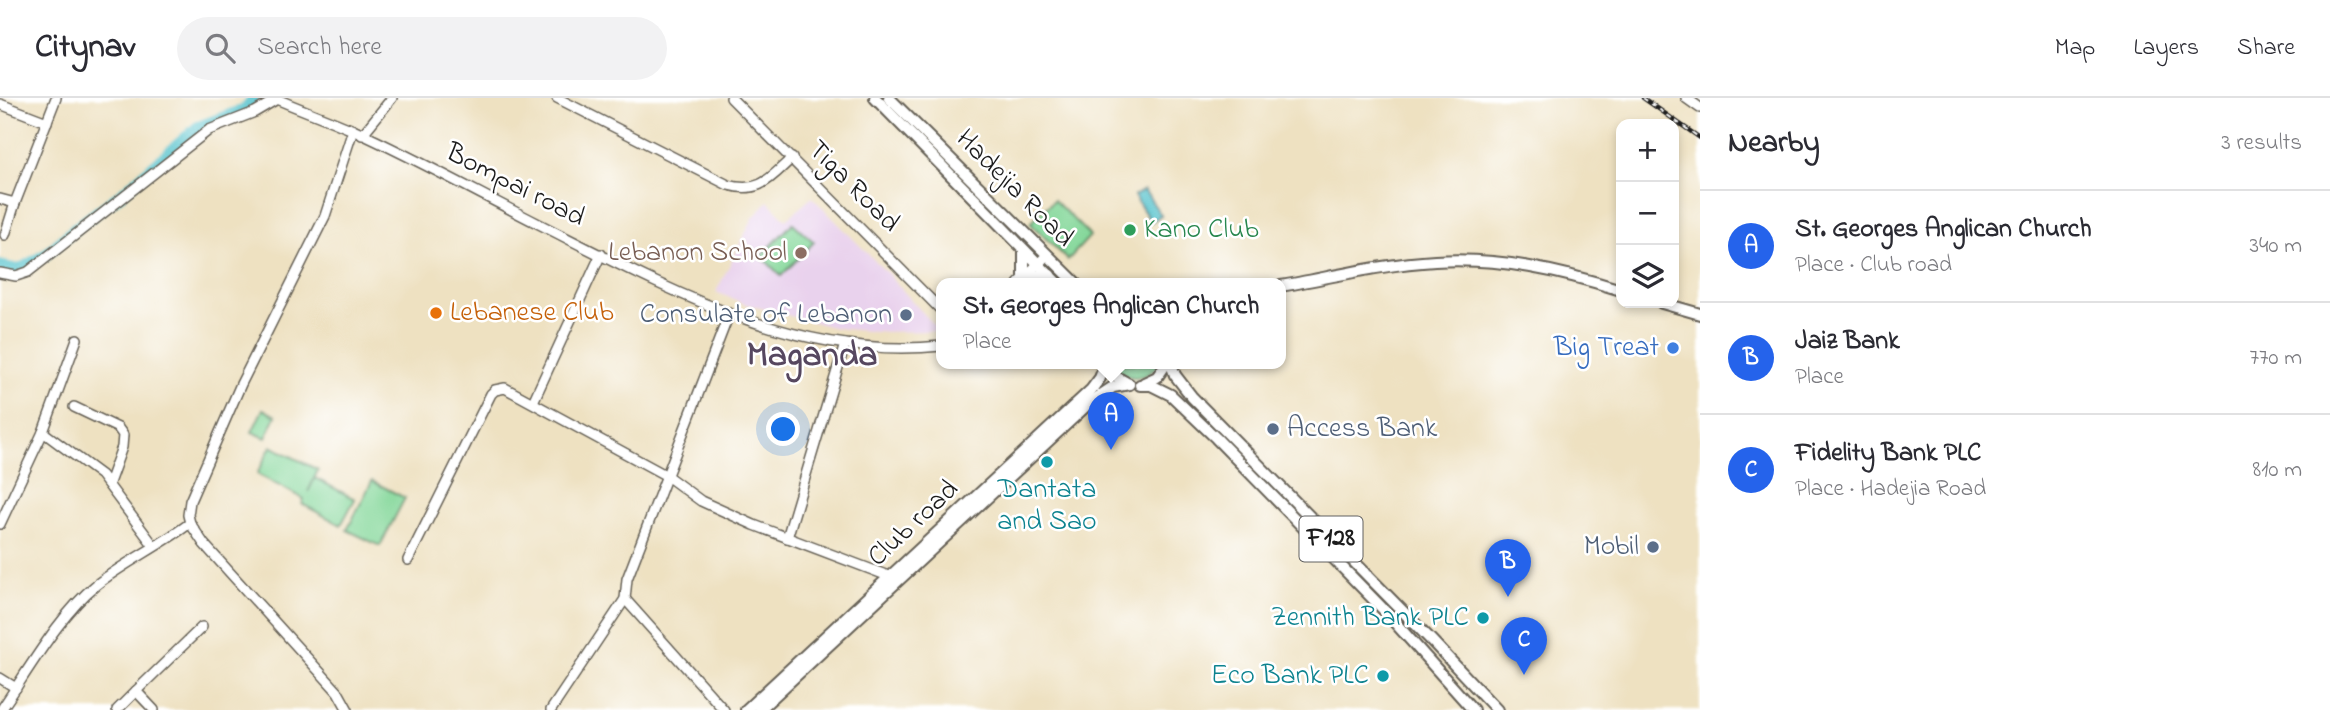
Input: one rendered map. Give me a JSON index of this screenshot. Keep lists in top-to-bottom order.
{
  "streets": {
    "main road": ["Hadejia Road", "Club road", "F128"],
    "street": ["Bompai road", "Tiga Road"]
  },
  "districts": ["Maganda"],
  "places": [
    "Kano Club",
    "Lebanon School",
    "Lebanese Club",
    "Consulate of Lebanon",
    "Big Treat",
    "Access Bank",
    "Dantata and Sao",
    "Mobil",
    "Zennith Bank PLC",
    "Eco Bank PLC"
  ],
  "page": {
    "header": "Citynav",
    "search": "Search here",
    "nav": ["Map", "Layers", "Share"],
    "heading": ["Nearby", "3 results"],
    "map_buttons": ["+", "−"],
    "list": [
      {
        "mark": "A",
        "name": "St. Georges Anglican Church",
        "note": "Place · Club road",
        "value": "340 m"
      },
      {
        "mark": "B",
        "name": "Jaiz Bank",
        "note": "Place",
        "value": "770 m"
      },
      {
        "mark": "C",
        "name": "Fidelity Bank PLC",
        "note": "Place · Hadejia Road",
        "value": "810 m"
      }
    ],
    "popup": ["St. Georges Anglican Church", "Place"],
    "pins": ["A", "B", "C"]
  }
}
